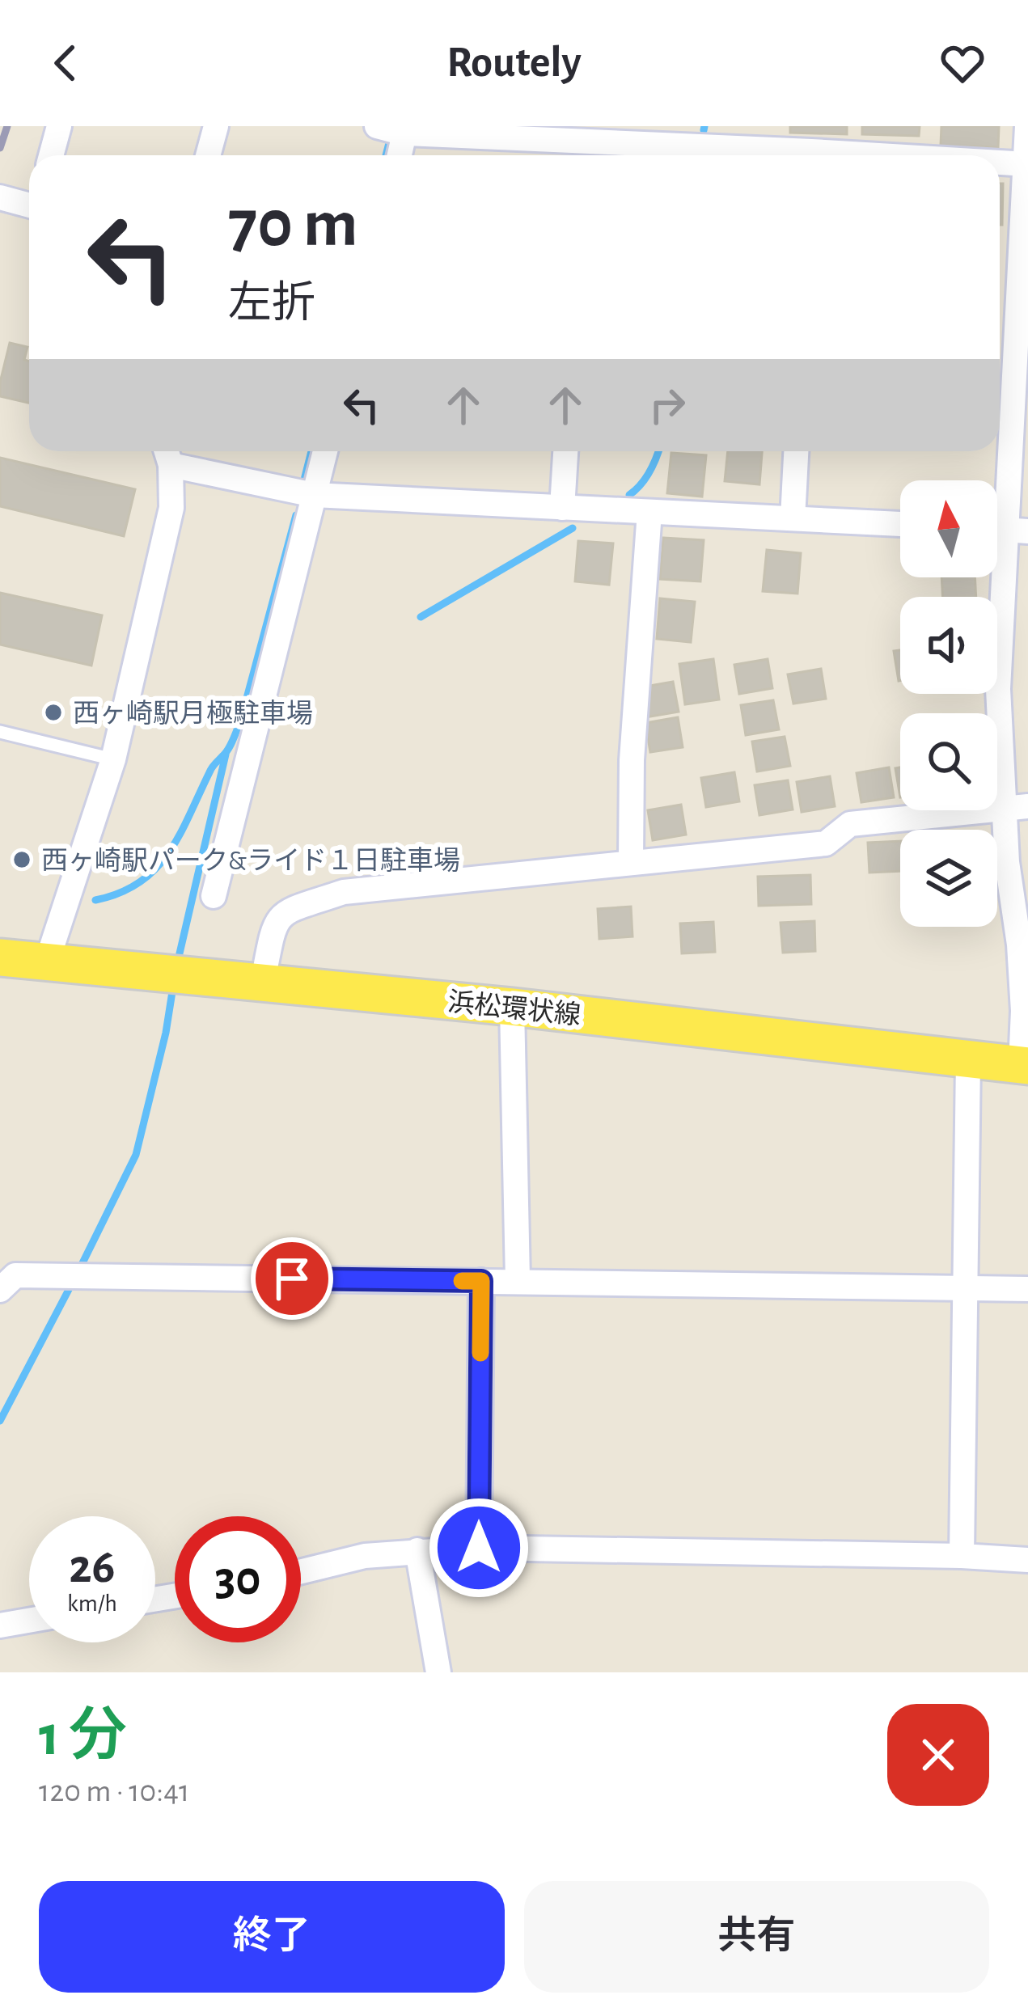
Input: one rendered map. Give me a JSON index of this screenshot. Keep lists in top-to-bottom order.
{
  "streets": {
    "main road": ["浜松環状線"]
  },
  "places": ["西ヶ崎駅月極駐車場", "西ヶ崎駅パーク&ライド１日駐車場"],
  "north": "top",
  "page": {
    "header": "Routely",
    "turn": ["70 m", "左折"],
    "speed": "26 km/h",
    "limit": "30",
    "heading": ["1 分", "120 m · 10:41"],
    "buttons": ["終了", "共有"]
  }
}
